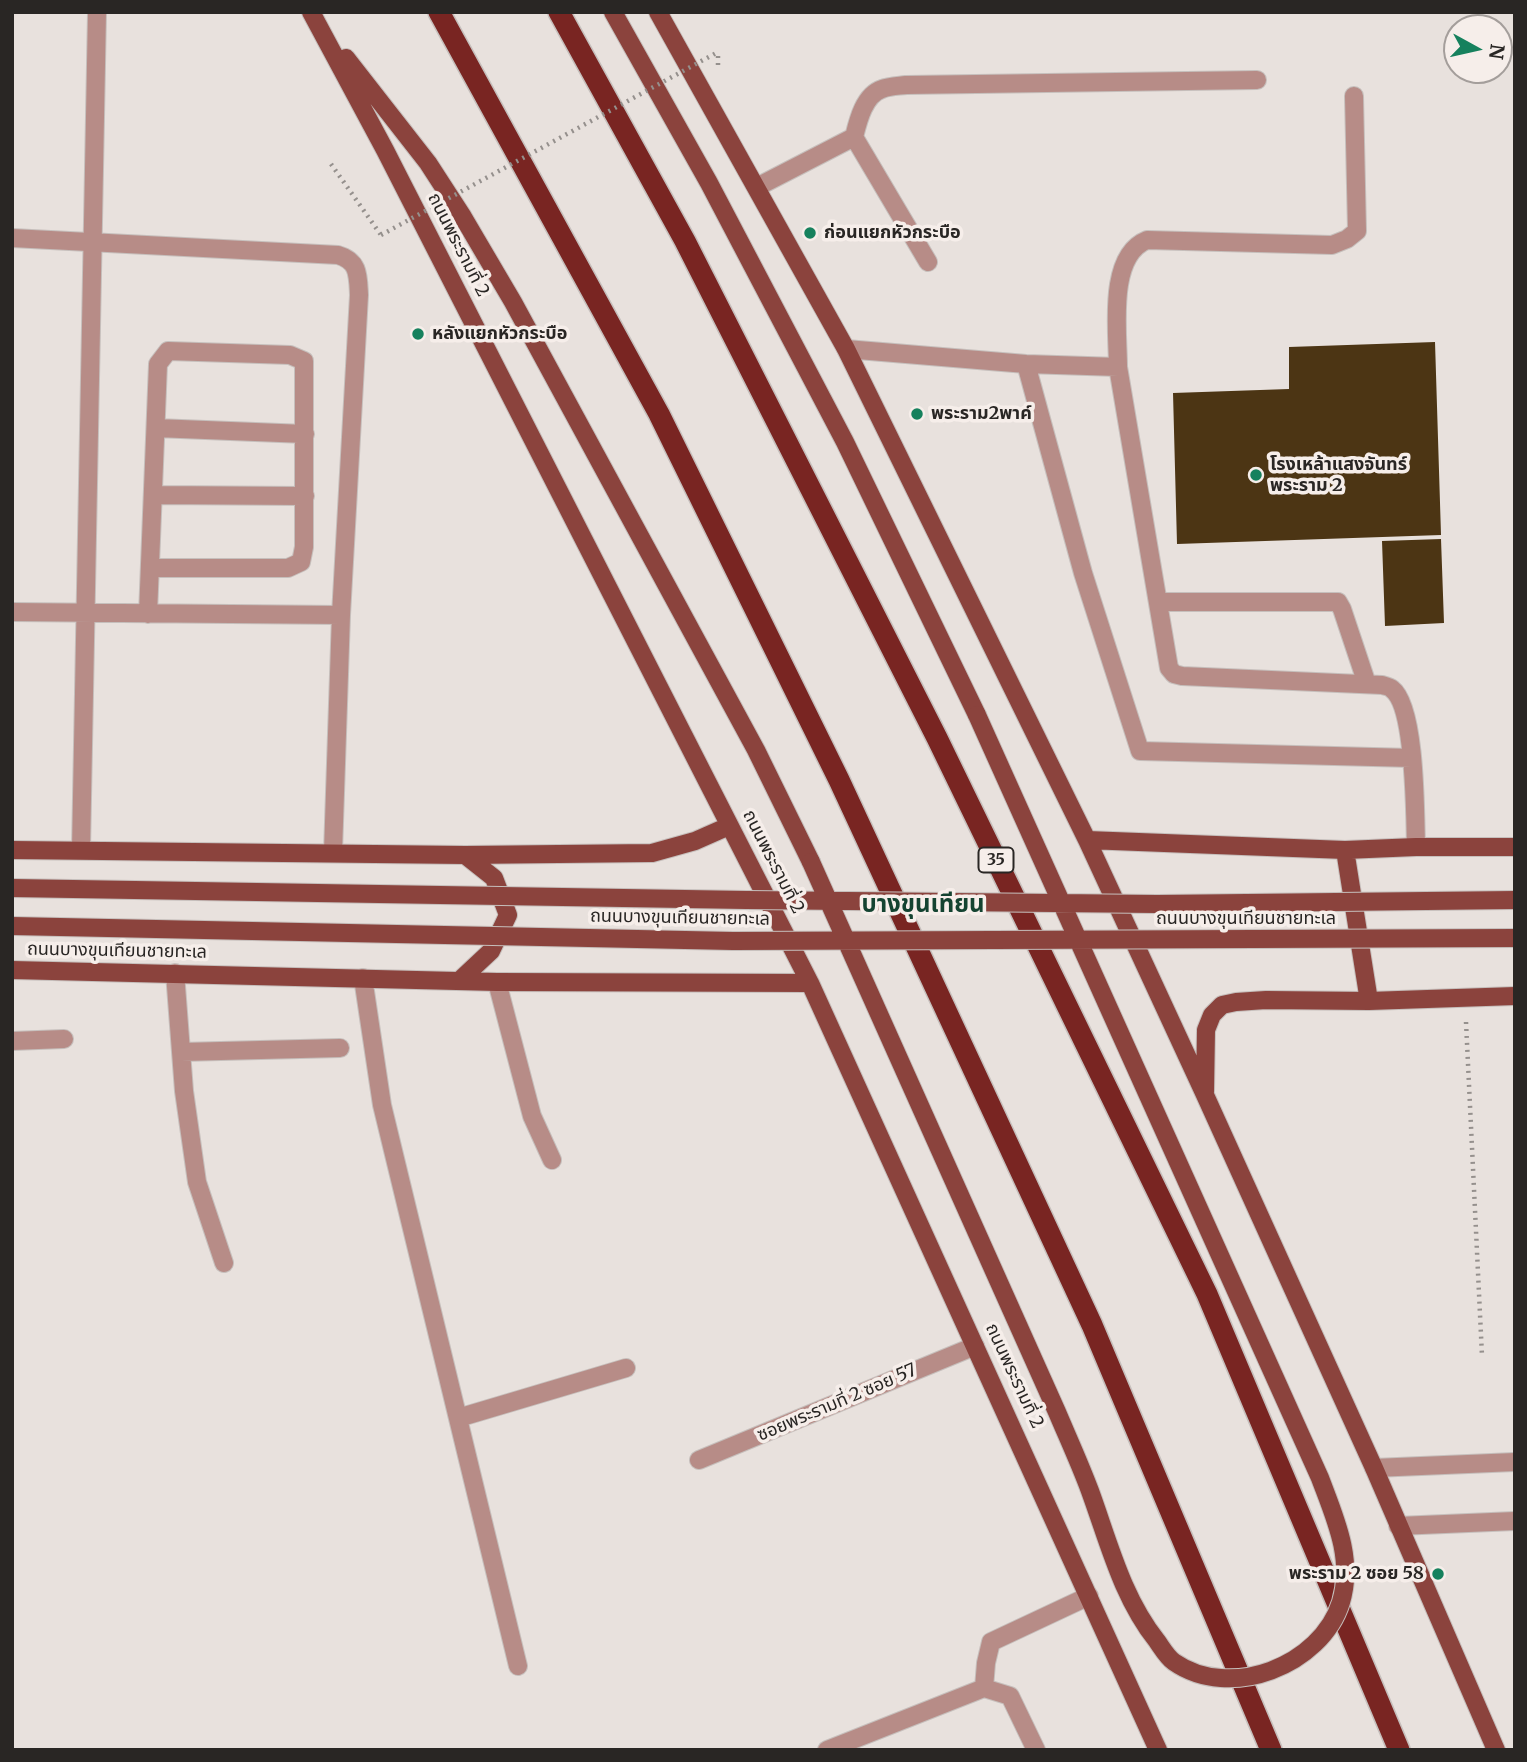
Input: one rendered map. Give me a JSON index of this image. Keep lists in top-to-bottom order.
{
  "streets": {
    "highway": ["35"],
    "main road": ["ถนนพระรามที่ 2", "ถนนบางขุนเทียนชายทะเล"],
    "street": ["ซอยพระรามที่ 2 ซอย 57"]
  },
  "crossings": [
    ["ถนนพระรามที่ 2", "ถนนบางขุนเทียนชายทะเล"],
    ["ถนนพระรามที่ 2", "ซอยพระรามที่ 2 ซอย 57"]
  ],
  "districts": ["บางขุนเทียน"],
  "places": [
    "ก่อนแยกหัวกระบือ",
    "หลังแยกหัวกระบือ",
    "พระราม2พาค์",
    "โรงเหล้าแสงจันทร์ พระราม 2",
    "พระราม 2 ซอย 58"
  ],
  "north": "right"
}
